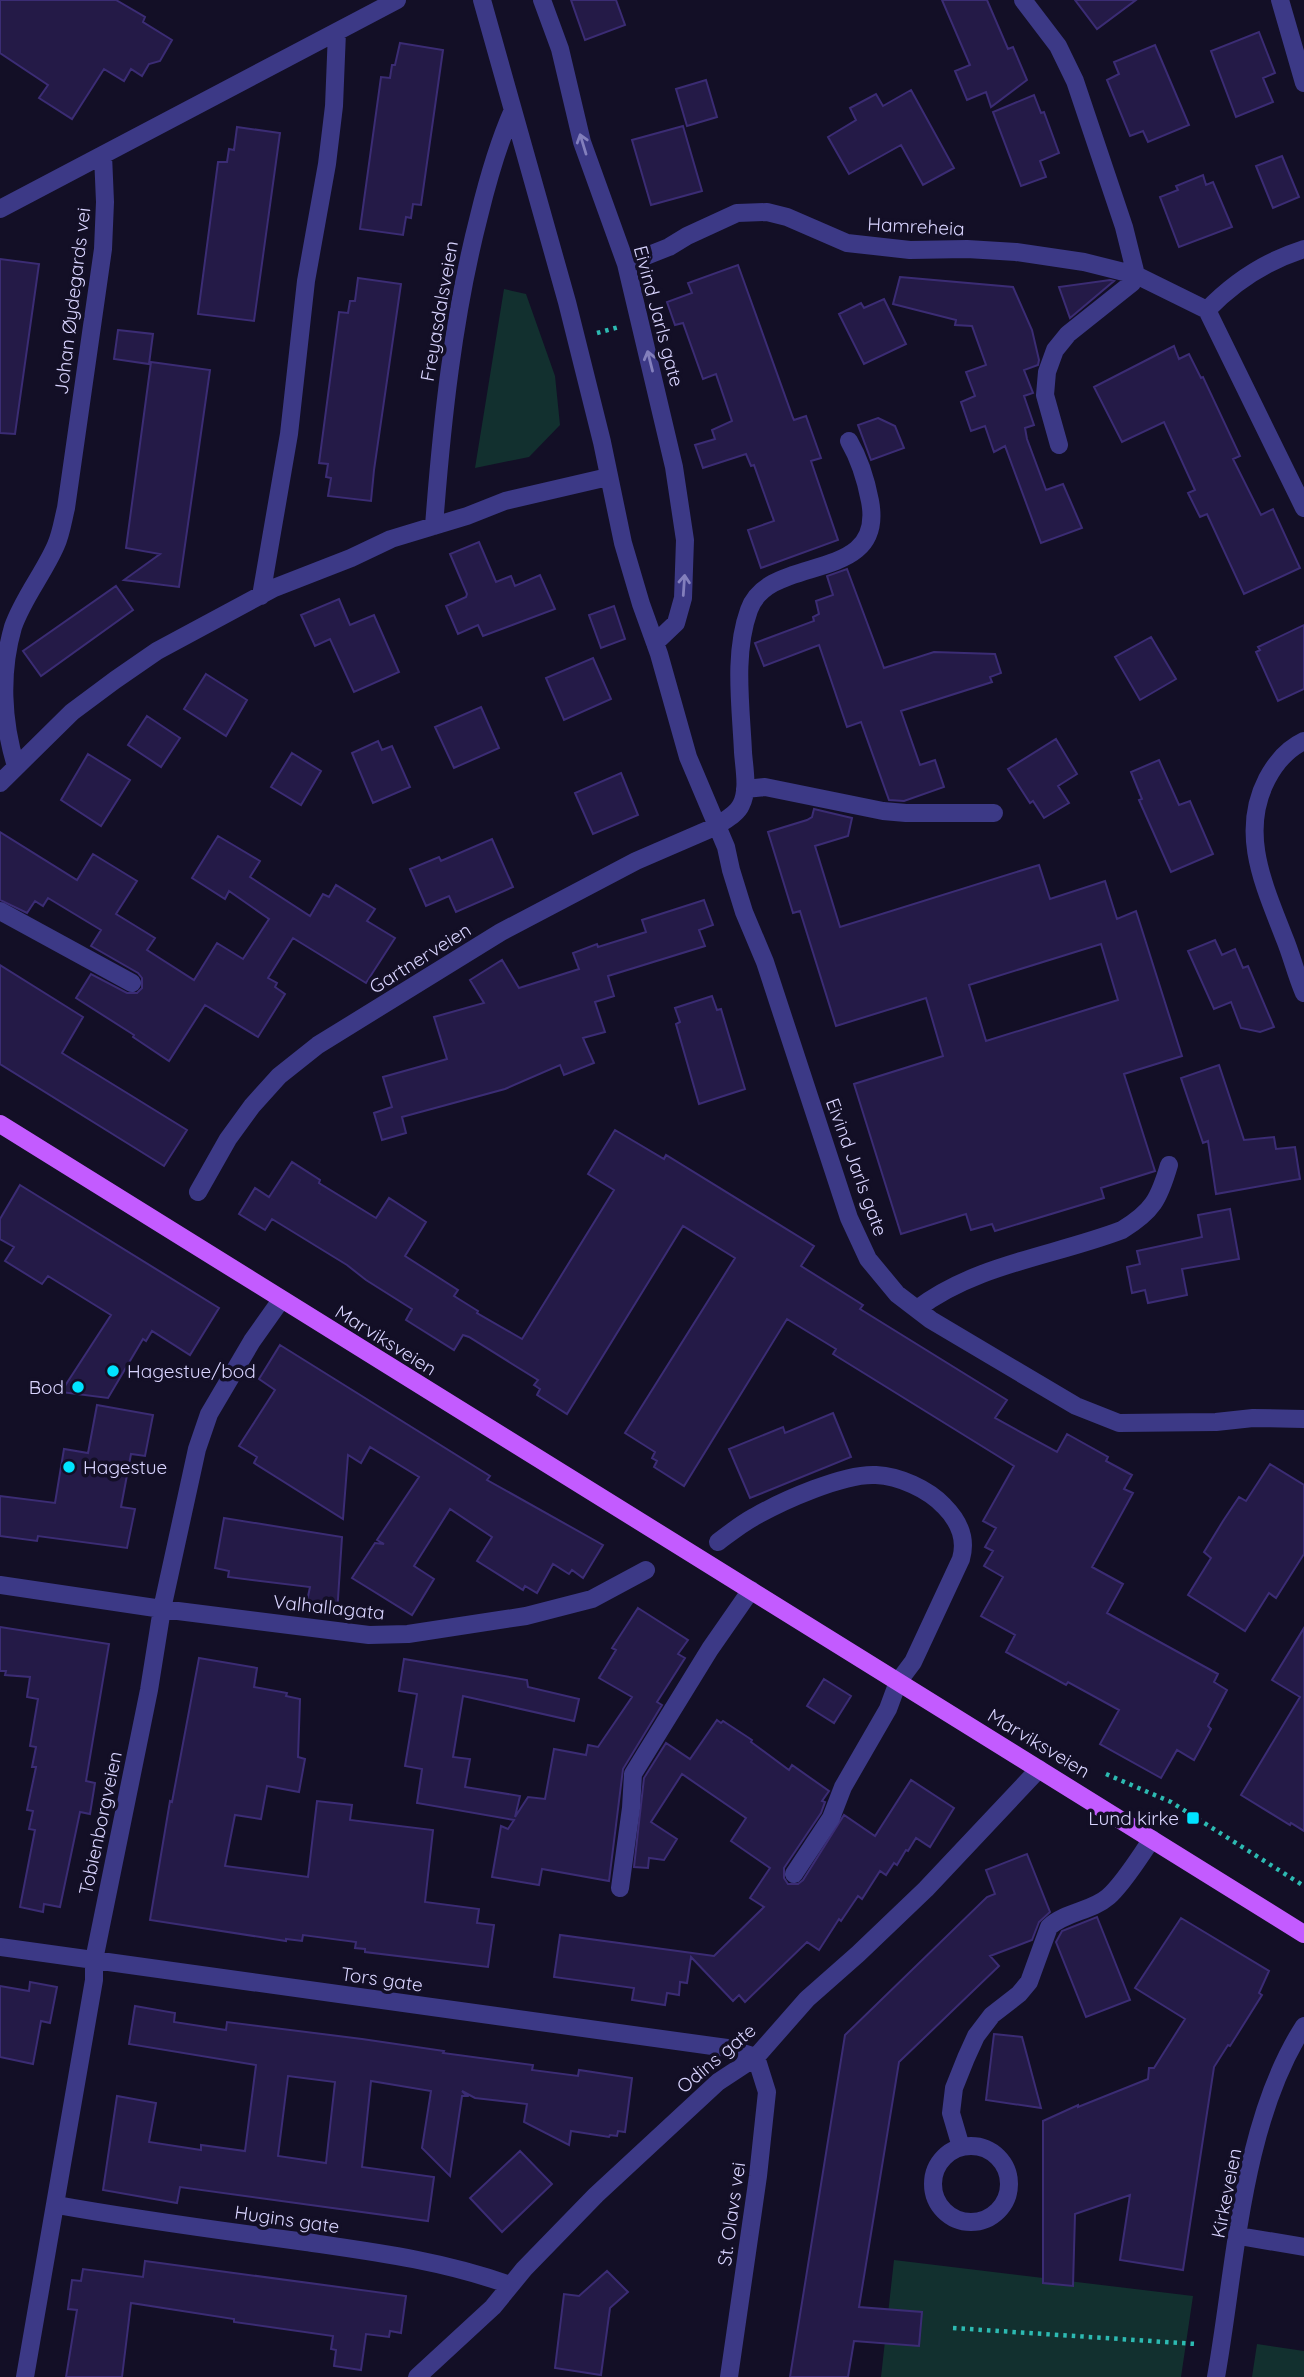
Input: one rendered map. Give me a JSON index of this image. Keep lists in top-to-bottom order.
{
  "streets": {
    "main road": ["Marviksveien"],
    "street": [
      "Hamreheia",
      "Johan Øydegards vei",
      "Freyasdalsveien",
      "Eivind Jarls gate",
      "Gartnerveien",
      "Valhallagata",
      "Tobienborgveien",
      "Tors gate",
      "Odins gate",
      "Kirkeveien",
      "St. Olavs vei",
      "Hugins gate"
    ]
  },
  "crossings": [
    ["Hamreheia", "Eivind Jarls gate"],
    ["Freyasdalsveien", "Eivind Jarls gate"],
    ["Eivind Jarls gate", "Gartnerveien"],
    ["Marviksveien", "Tobienborgveien"],
    ["Marviksveien", "Odins gate"],
    ["Valhallagata", "Tobienborgveien"],
    ["Tobienborgveien", "Tors gate"],
    ["Tobienborgveien", "Hugins gate"],
    ["Tors gate", "Odins gate"],
    ["Tors gate", "St. Olavs vei"],
    ["Odins gate", "St. Olavs vei"],
    ["Odins gate", "Hugins gate"]
  ],
  "places": {
    "other": ["Hagestue/bod", "Bod", "Hagestue"],
    "transit": ["Lund kirke"]
  }
}
